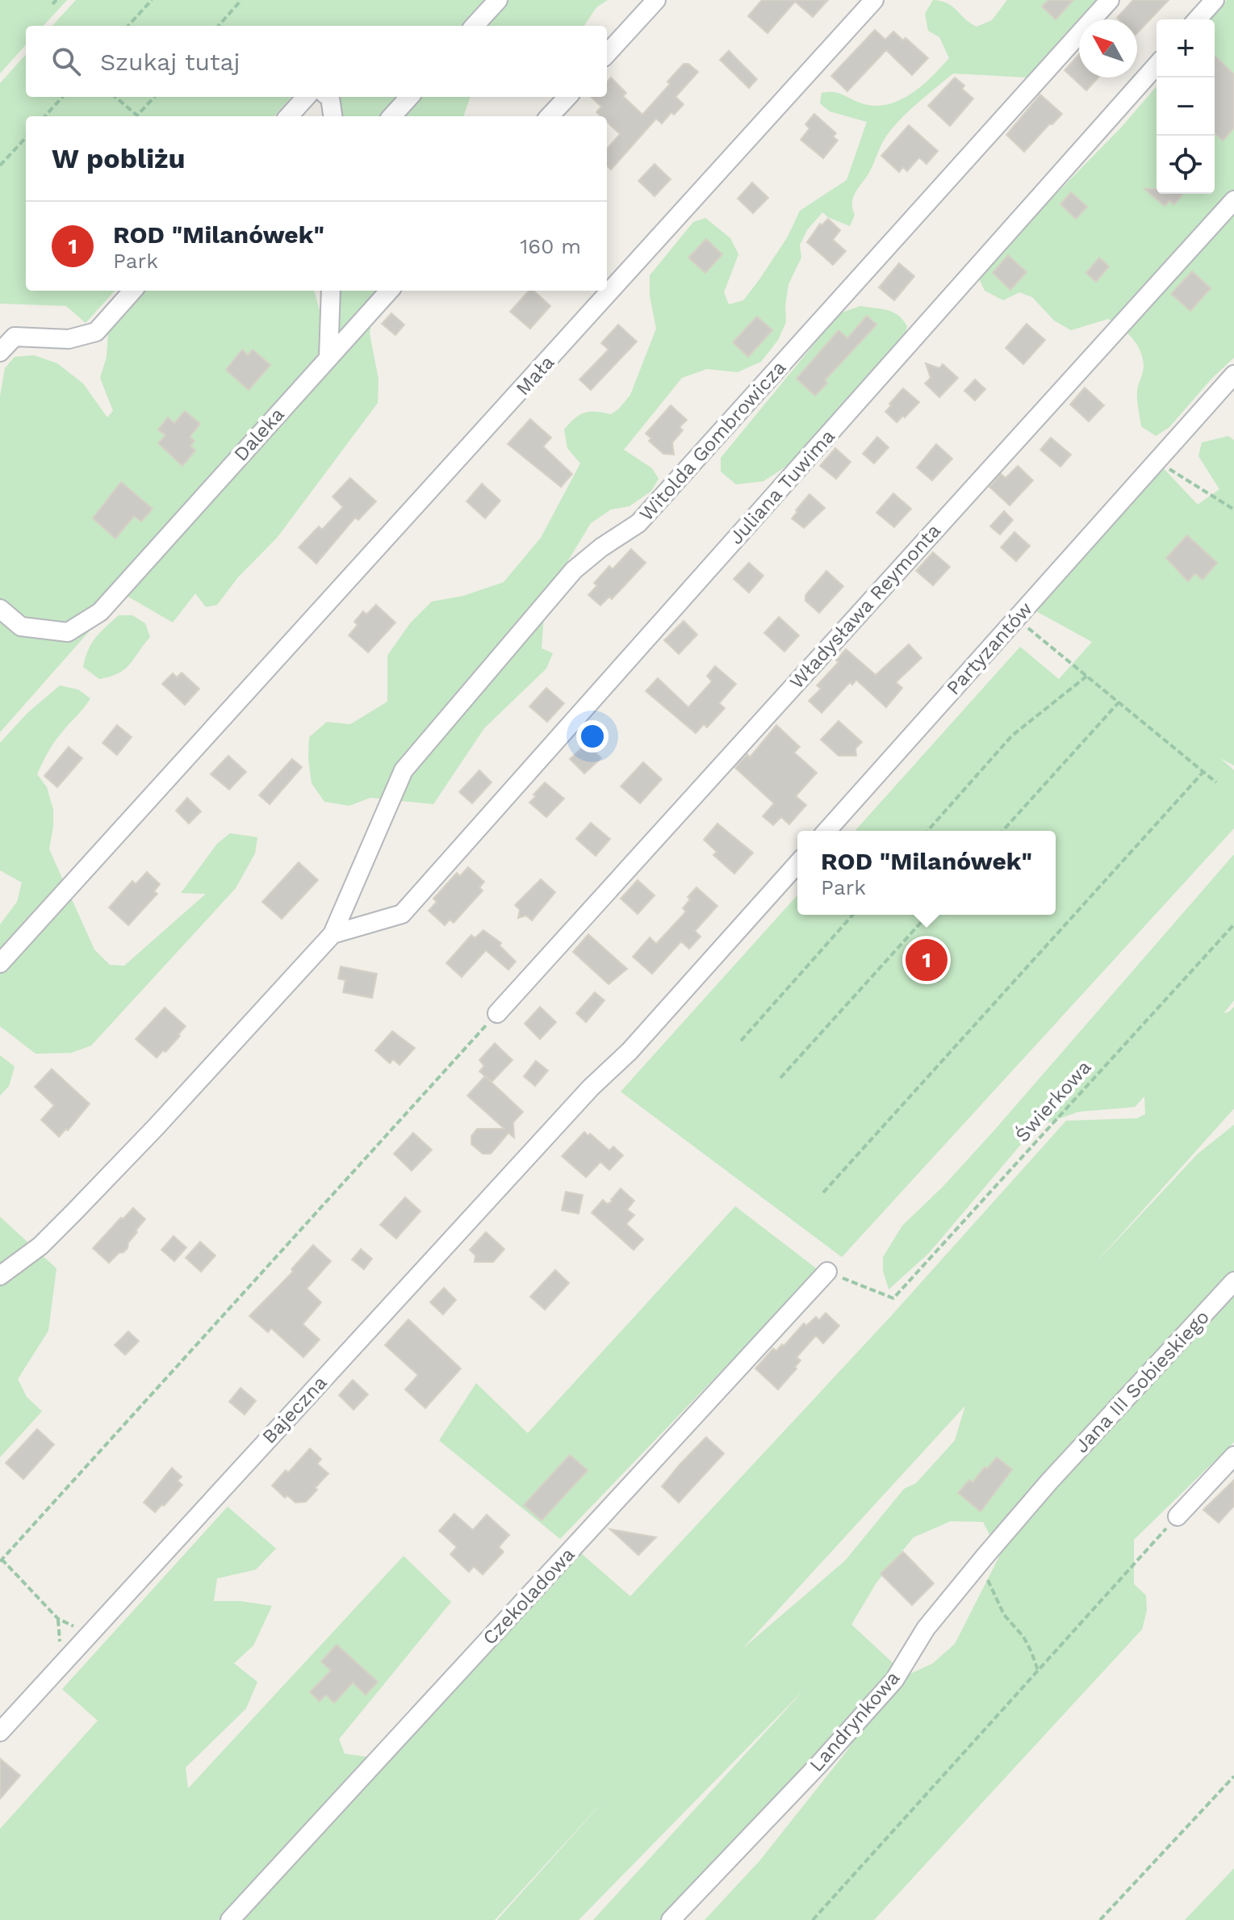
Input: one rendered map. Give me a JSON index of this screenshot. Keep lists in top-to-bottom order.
{
  "streets": {
    "street": [
      "Mała",
      "Daleka",
      "Witolda Gombrowicza",
      "Juliana Tuwima",
      "Władysława Reymonta",
      "Partyzantów",
      "Jana III Sobieskiego",
      "Bajeczna",
      "Czekoladowa",
      "Landrynkowa"
    ],
    "path": ["Świerkowa"]
  },
  "crossings": [
    ["Witolda Gombrowicza", "Juliana Tuwima"],
    ["Świerkowa", "Czekoladowa"],
    ["Jana III Sobieskiego", "Landrynkowa"]
  ],
  "north": "top left",
  "page": {
    "map_buttons": ["+", "−"],
    "search": "Szukaj tutaj",
    "heading": "W pobliżu",
    "list": [
      {
        "mark": "1",
        "name": "ROD \"Milanówek\"",
        "note": "Park",
        "value": "160 m"
      }
    ],
    "popup": ["ROD \"Milanówek\"", "Park"],
    "pins": "1"
  }
}
